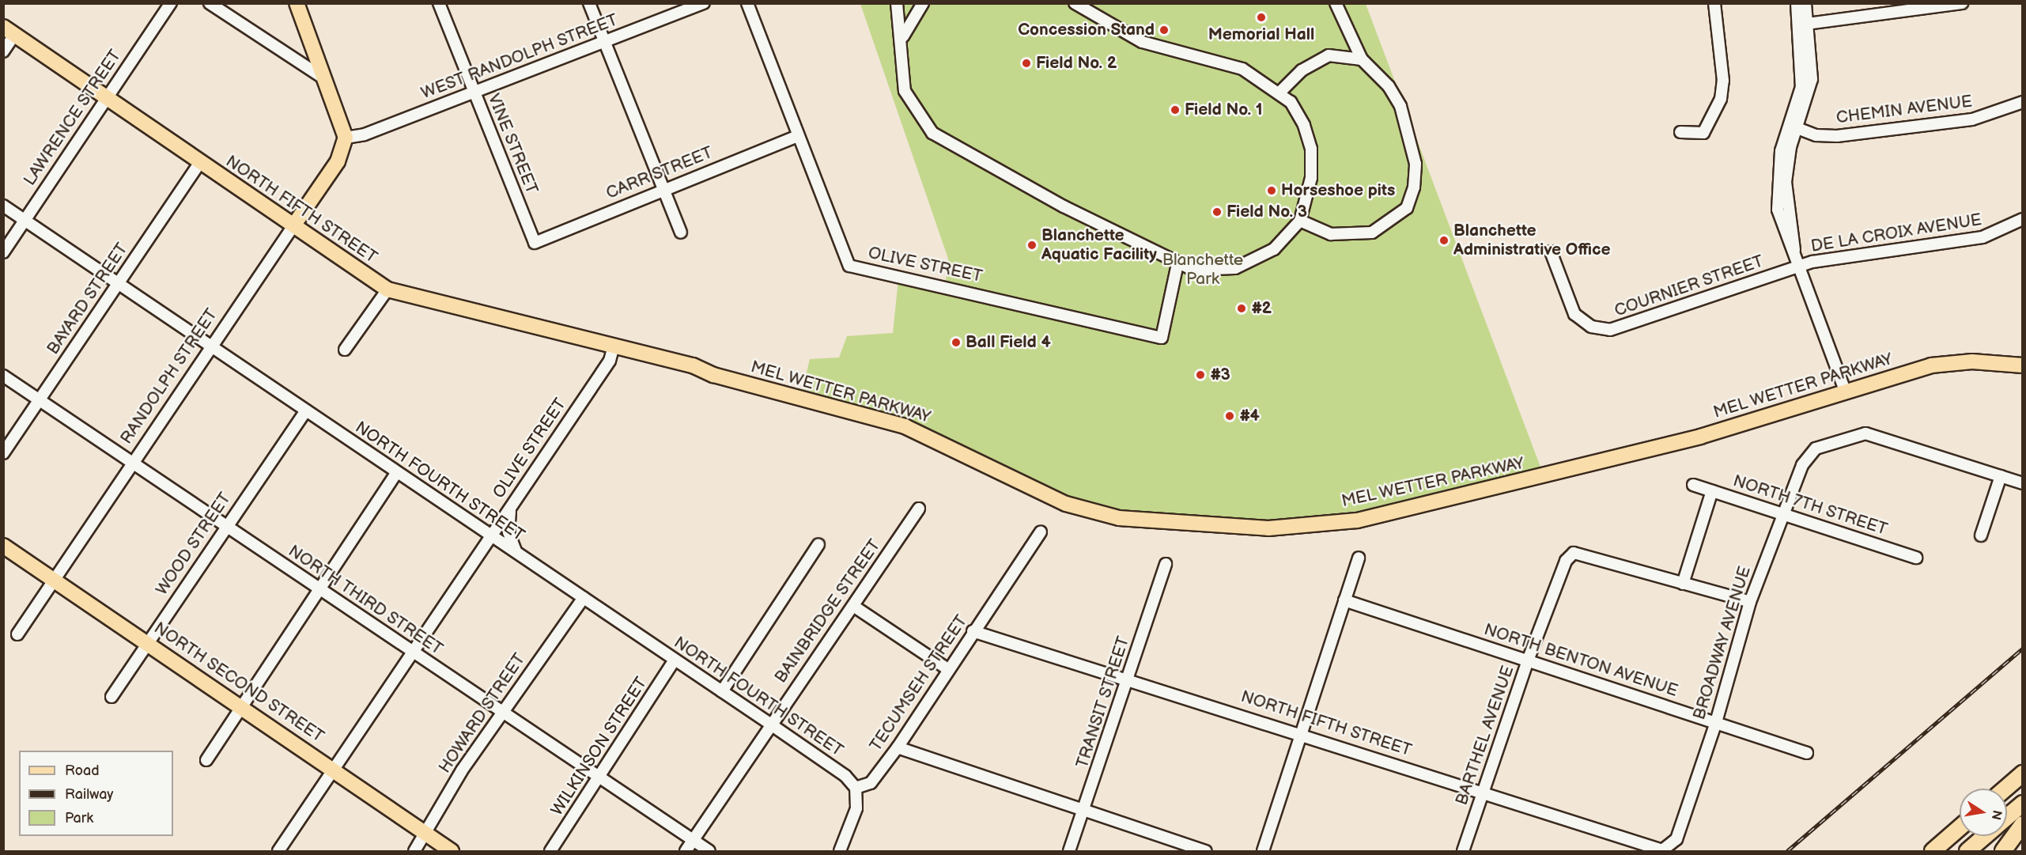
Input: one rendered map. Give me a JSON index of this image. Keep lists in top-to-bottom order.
{
  "streets": {
    "main road": [
      "NORTH FIFTH STREET",
      "RANDOLPH STREET",
      "MEL WETTER PARKWAY",
      "NORTH SECOND STREET"
    ],
    "street": [
      "WEST RANDOLPH STREET",
      "CHEMIN AVENUE",
      "LAWRENCE STREET",
      "VINE STREET",
      "CARR STREET",
      "DE LA CROIX AVENUE",
      "OLIVE STREET",
      "COURNIER STREET",
      "BAYARD STREET",
      "NORTH FOURTH STREET",
      "NORTH 7TH STREET",
      "WOOD STREET",
      "NORTH THIRD STREET",
      "BAINBRIDGE STREET",
      "BROADWAY AVENUE",
      "NORTH BENTON AVENUE",
      "TECUMSEH STREET",
      "TRANSIT STREET",
      "HOWARD STREET",
      "BARTHEL AVENUE",
      "WILKINSON STREET"
    ]
  },
  "crossings": [
    ["WEST RANDOLPH STREET", "VINE STREET"],
    ["WEST RANDOLPH STREET", "RANDOLPH STREET"],
    ["LAWRENCE STREET", "NORTH FIFTH STREET"],
    ["LAWRENCE STREET", "NORTH FOURTH STREET"],
    ["VINE STREET", "CARR STREET"],
    ["CARR STREET", "OLIVE STREET"],
    ["NORTH FIFTH STREET", "OLIVE STREET"],
    ["NORTH FIFTH STREET", "BAYARD STREET"],
    ["NORTH FIFTH STREET", "RANDOLPH STREET"],
    ["NORTH FIFTH STREET", "MEL WETTER PARKWAY"],
    ["NORTH FIFTH STREET", "BROADWAY AVENUE"],
    ["NORTH FIFTH STREET", "TECUMSEH STREET"],
    ["NORTH FIFTH STREET", "TRANSIT STREET"],
    ["NORTH FIFTH STREET", "BARTHEL AVENUE"],
    ["DE LA CROIX AVENUE", "COURNIER STREET"],
    ["OLIVE STREET", "MEL WETTER PARKWAY"],
    ["OLIVE STREET", "NORTH FOURTH STREET"],
    ["OLIVE STREET", "NORTH THIRD STREET"],
    ["OLIVE STREET", "NORTH SECOND STREET"],
    ["BAYARD STREET", "NORTH FOURTH STREET"],
    ["BAYARD STREET", "NORTH THIRD STREET"],
    ["RANDOLPH STREET", "NORTH FOURTH STREET"],
    ["RANDOLPH STREET", "NORTH THIRD STREET"],
    ["RANDOLPH STREET", "NORTH SECOND STREET"],
    ["NORTH FOURTH STREET", "WOOD STREET"],
    ["NORTH FOURTH STREET", "BAINBRIDGE STREET"],
    ["NORTH FOURTH STREET", "TECUMSEH STREET"],
    ["NORTH FOURTH STREET", "HOWARD STREET"],
    ["NORTH FOURTH STREET", "WILKINSON STREET"],
    ["NORTH 7TH STREET", "BROADWAY AVENUE"],
    ["WOOD STREET", "NORTH THIRD STREET"],
    ["WOOD STREET", "NORTH SECOND STREET"],
    ["NORTH THIRD STREET", "BAINBRIDGE STREET"],
    ["NORTH THIRD STREET", "HOWARD STREET"],
    ["NORTH THIRD STREET", "WILKINSON STREET"],
    ["BROADWAY AVENUE", "NORTH BENTON AVENUE"],
    ["NORTH BENTON AVENUE", "BARTHEL AVENUE"],
    ["NORTH SECOND STREET", "HOWARD STREET"]
  ],
  "parks": ["Blanchette Park"],
  "places": [
    "Memorial Hall",
    "Concession Stand",
    "Field No. 2",
    "Field No. 1",
    "Horseshoe pits",
    "Field No. 3",
    "Blanchette Administrative Office",
    "Blanchette Aquatic Facility",
    "#2",
    "Ball Field 4",
    "#3",
    "#4"
  ],
  "legend": ["Road", "Railway", "Park"],
  "north": "right"
}
